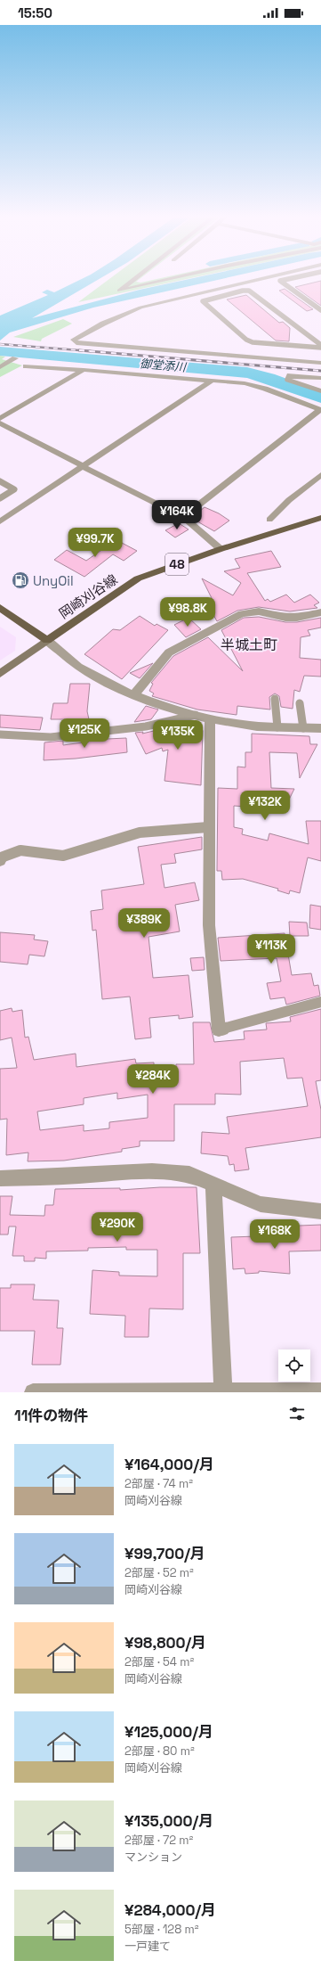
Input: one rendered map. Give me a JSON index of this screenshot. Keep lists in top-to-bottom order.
{
  "streets": {
    "main road": ["48", "岡崎刈谷線"]
  },
  "districts": ["半城土町"],
  "water": ["御堂添川"],
  "places": {
    "fuel station": ["UnyOil"]
  },
  "page": {
    "status": "15:50",
    "price": [
      "¥164K",
      "¥99.7K",
      "¥98.8K",
      "¥125K",
      "¥135K",
      "¥132K",
      "¥389K",
      "¥113K",
      "¥284K",
      "¥290K",
      "¥168K"
    ],
    "heading": "11件の物件",
    "list": [
      {
        "name": "¥164,000/月",
        "note": "2部屋 · 74 m² · 岡崎刈谷線"
      },
      {
        "name": "¥99,700/月",
        "note": "2部屋 · 52 m² · 岡崎刈谷線"
      },
      {
        "name": "¥98,800/月",
        "note": "2部屋 · 54 m² · 岡崎刈谷線"
      },
      {
        "name": "¥125,000/月",
        "note": "2部屋 · 80 m² · 岡崎刈谷線"
      },
      {
        "name": "¥135,000/月",
        "note": "2部屋 · 72 m² · マンション"
      },
      {
        "name": "¥284,000/月",
        "note": "5部屋 · 128 m² · 一戸建て"
      }
    ]
  }
}
